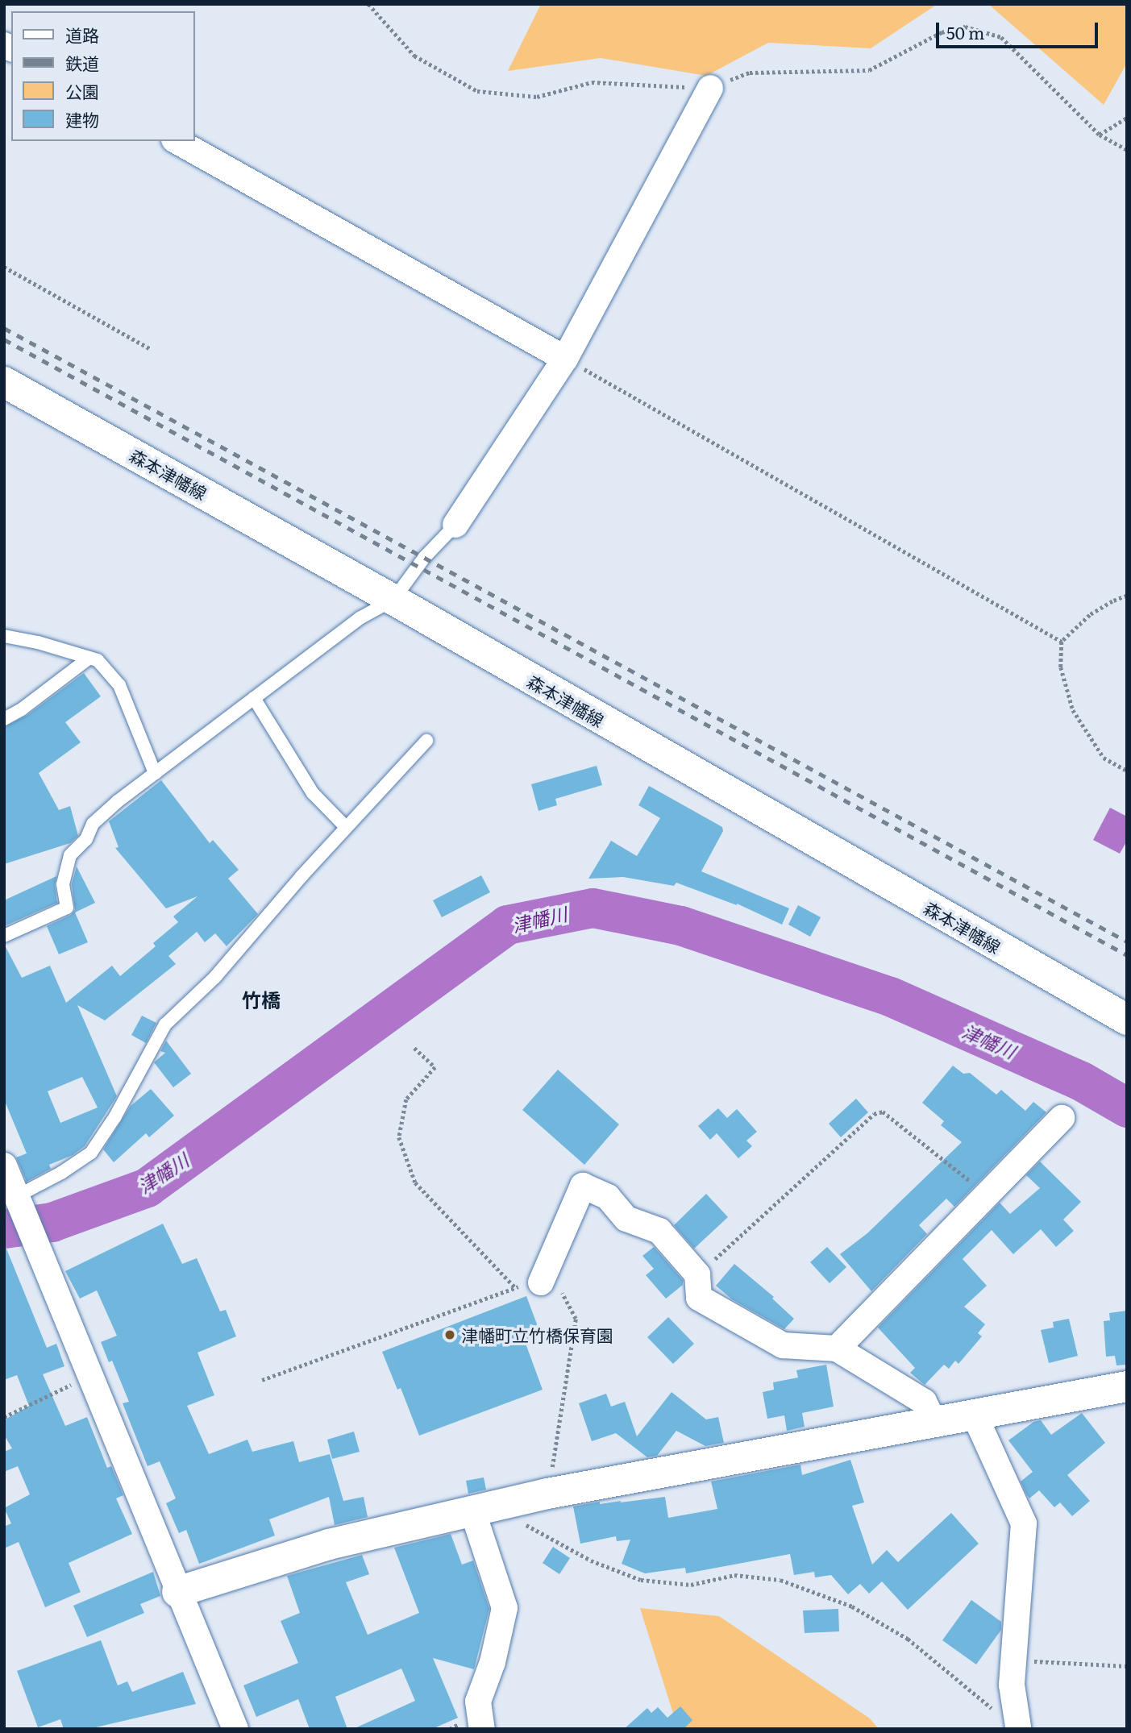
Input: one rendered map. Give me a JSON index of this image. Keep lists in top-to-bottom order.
{
  "streets": {
    "main road": ["森本津幡線"]
  },
  "districts": ["竹橋"],
  "water": ["津幡川"],
  "places": ["津幡町立竹橋保育園"],
  "legend": [
    "道路",
    "鉄道",
    "公園",
    "建物"
  ],
  "scale_bar": "50 m"
}
